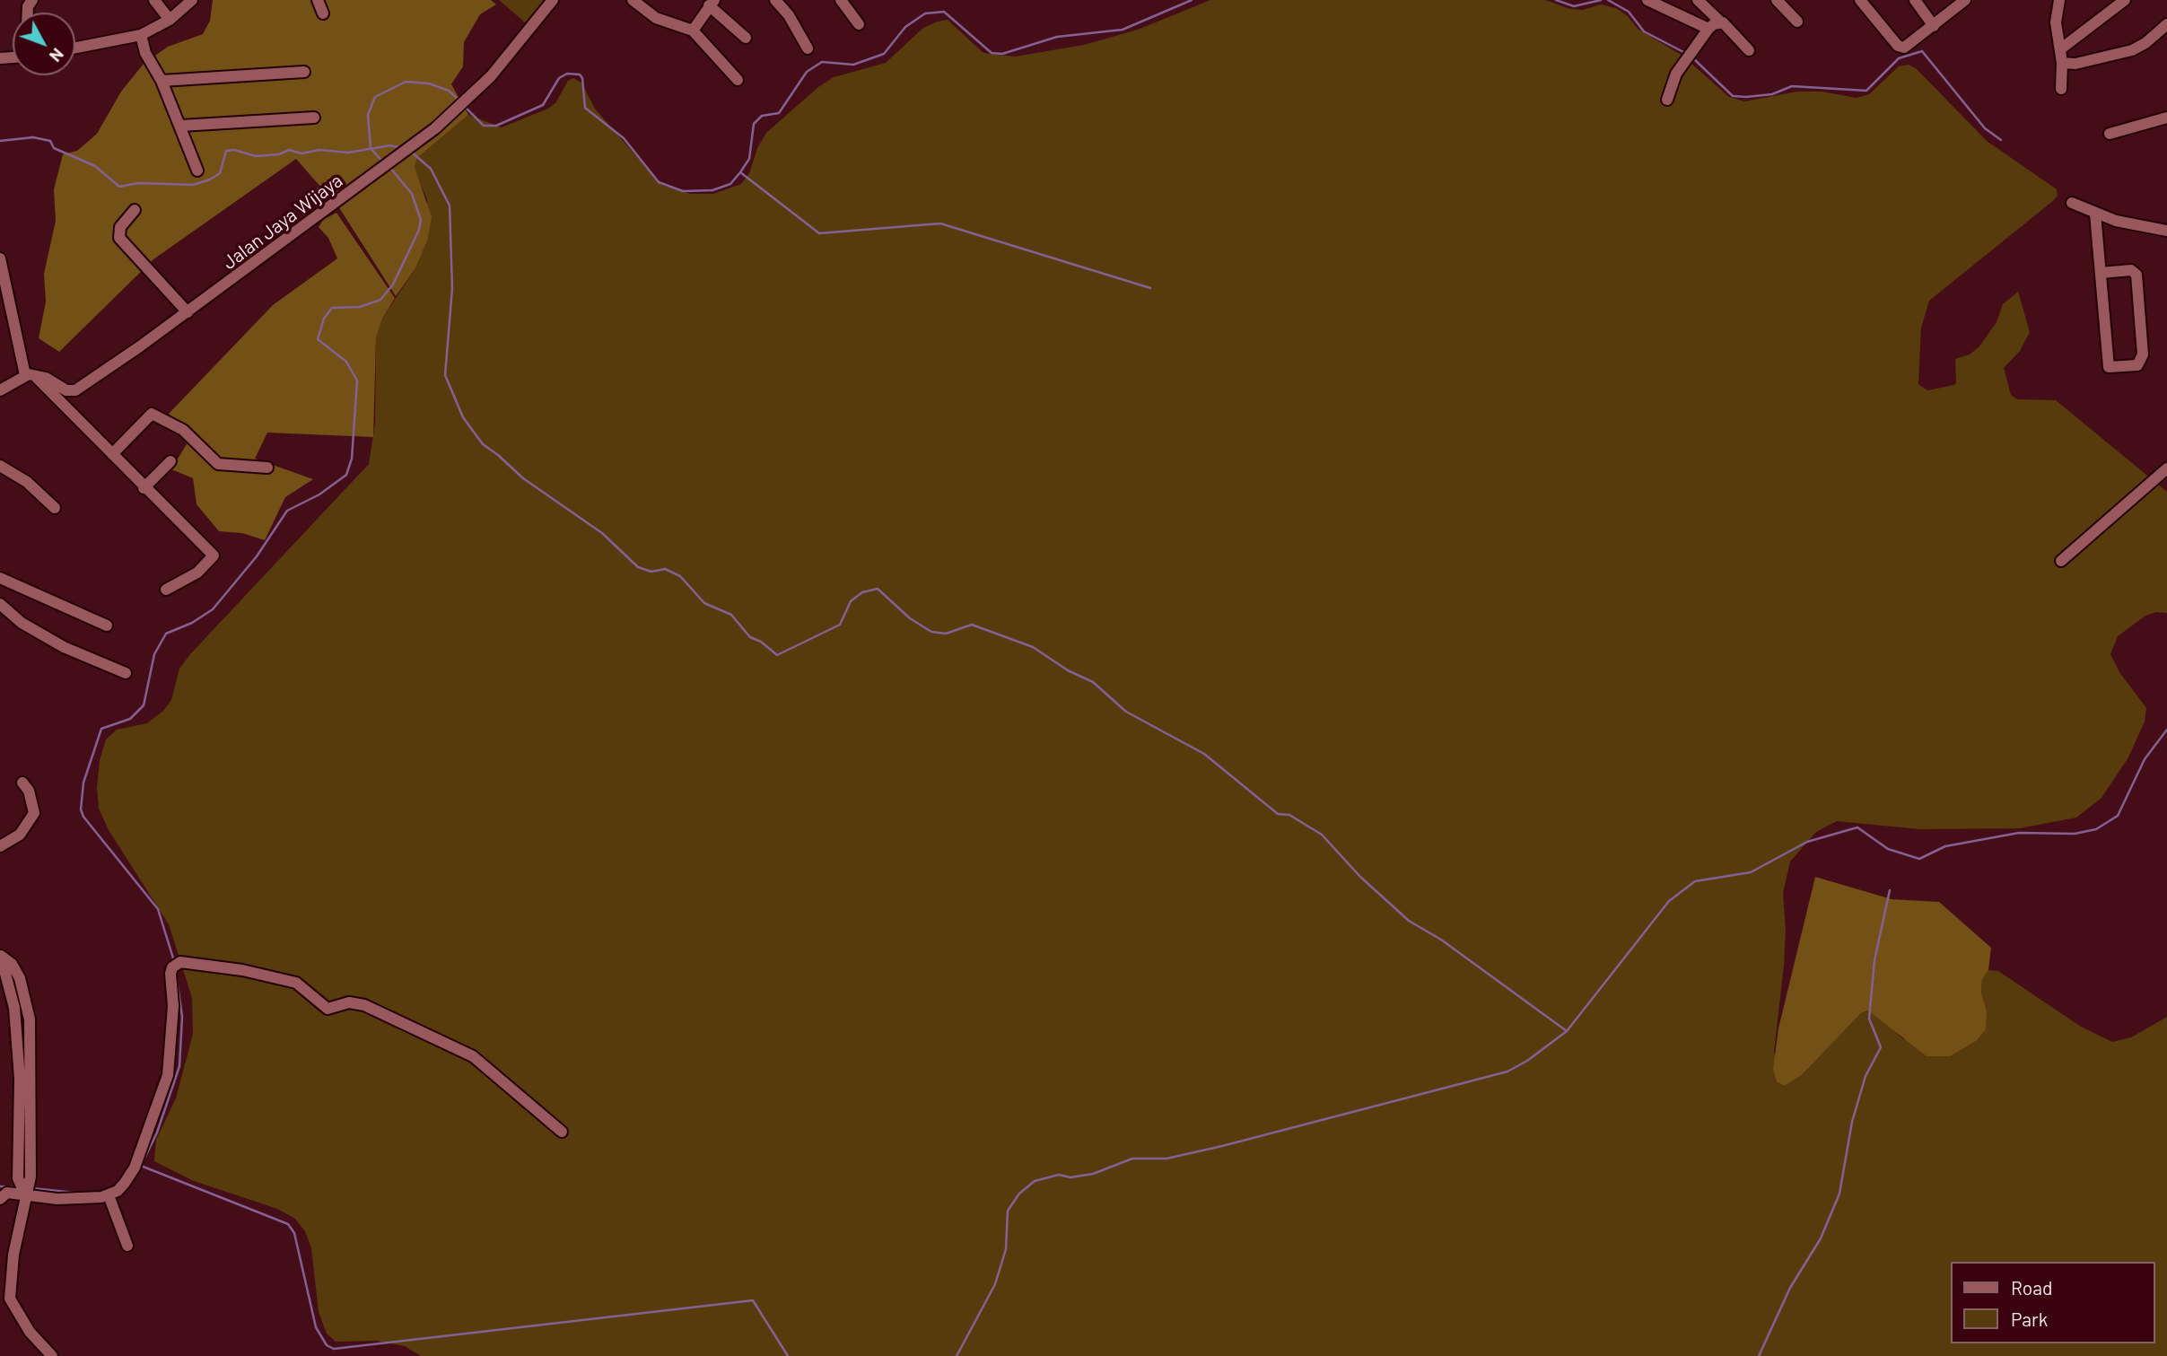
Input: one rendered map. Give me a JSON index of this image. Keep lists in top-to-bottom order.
{
  "streets": {
    "street": ["Jalan Jaya Wijaya"]
  },
  "legend": ["Road", "Park"],
  "north": "bottom right"
}
